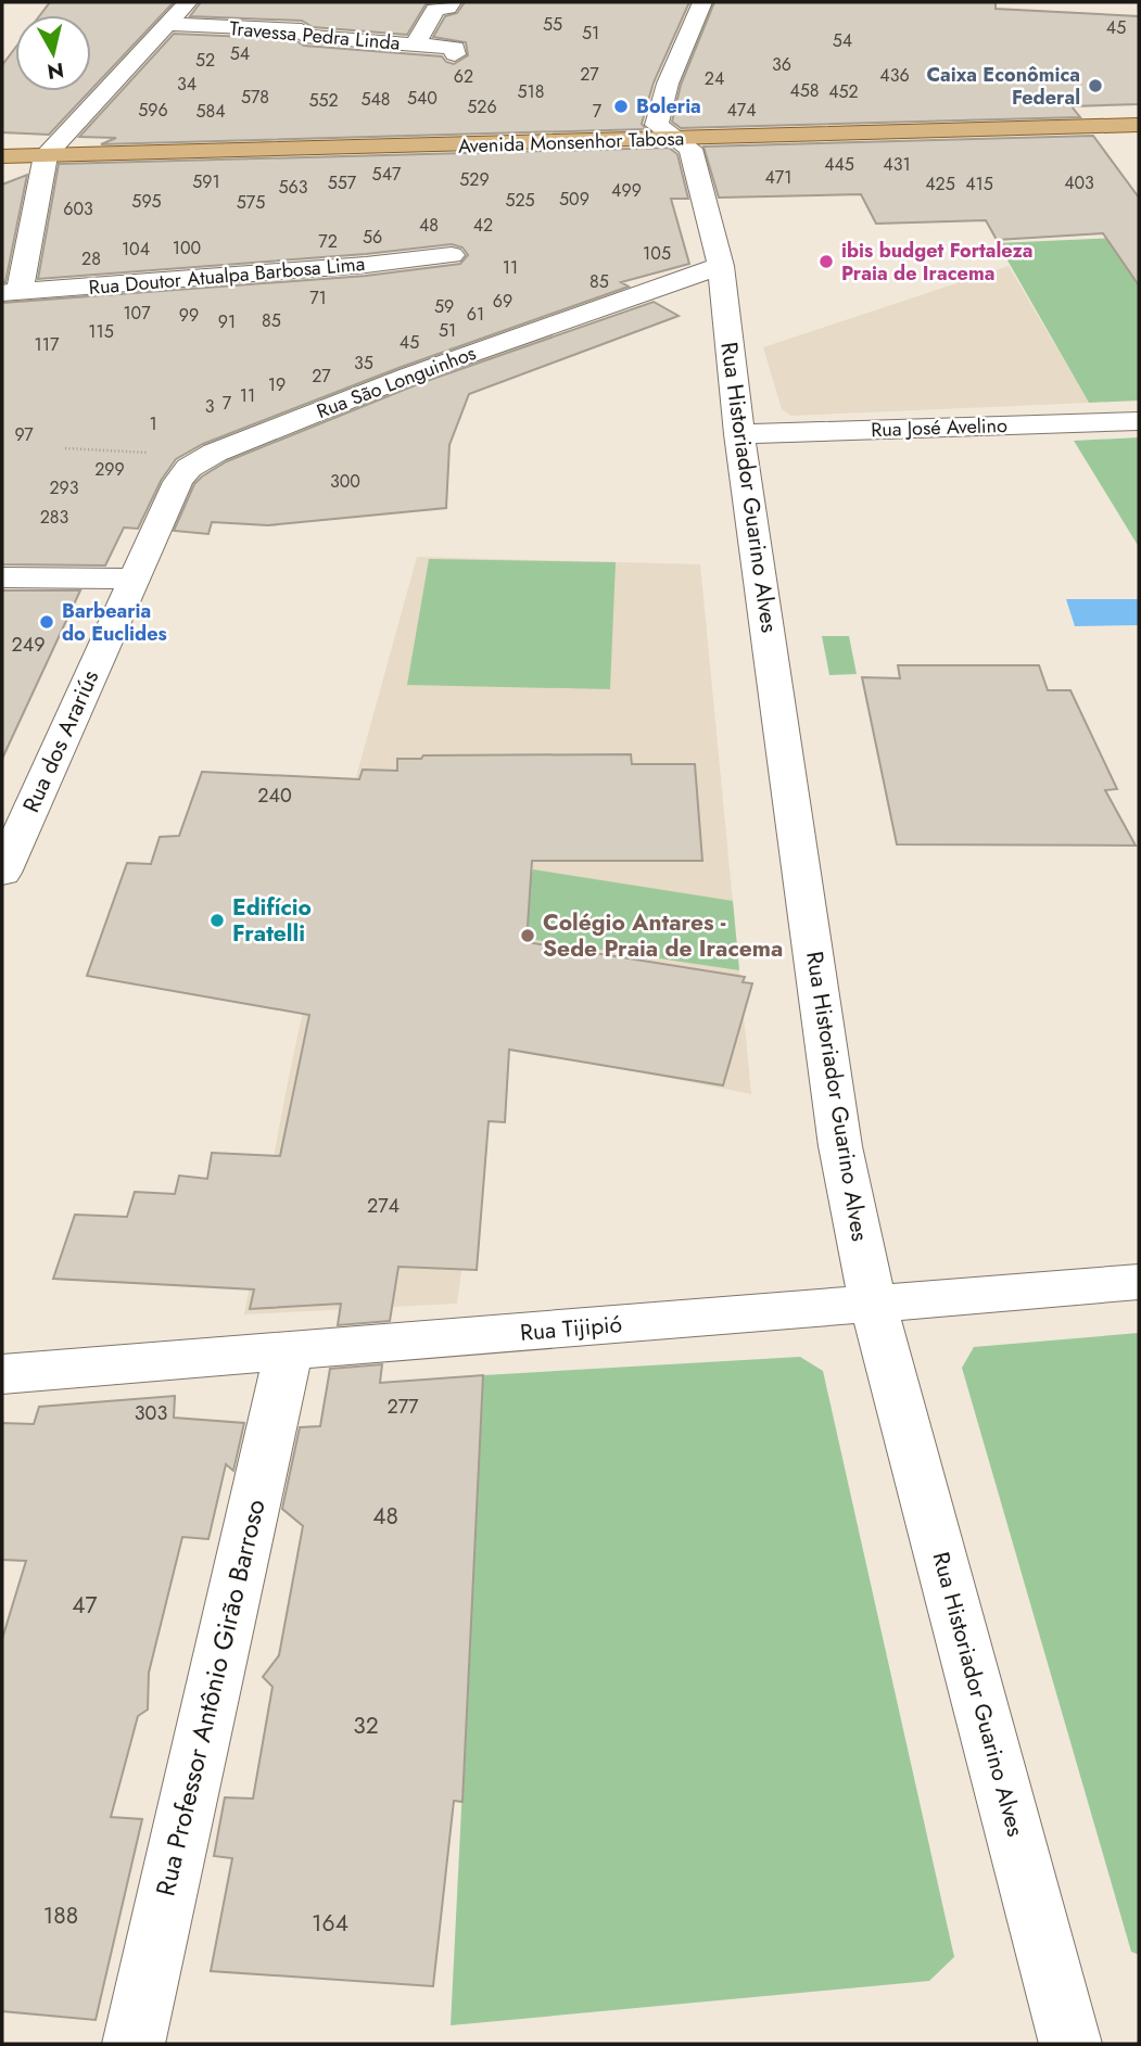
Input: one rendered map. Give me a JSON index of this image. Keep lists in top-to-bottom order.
{
  "streets": {
    "main road": ["Avenida Monsenhor Tabosa"],
    "street": [
      "Travessa Pedra Linda",
      "Rua Doutor Atualpa Barbosa Lima",
      "Rua São Longuinhos",
      "Rua José Avelino",
      "Rua Historiador Guarino Alves",
      "Rua dos Arariús",
      "Rua Tijipió",
      "Rua Professor Antônio Girão Barroso"
    ]
  },
  "crossings": [
    ["Avenida Monsenhor Tabosa", "Rua Historiador Guarino Alves"],
    ["Rua São Longuinhos", "Rua Historiador Guarino Alves"],
    ["Rua São Longuinhos", "Rua dos Arariús"],
    ["Rua José Avelino", "Rua Historiador Guarino Alves"],
    ["Rua Historiador Guarino Alves", "Rua Tijipió"],
    ["Rua Tijipió", "Rua Professor Antônio Girão Barroso"]
  ],
  "places": [
    "Caixa Econômica Federal",
    "Boleria",
    "ibis budget Fortaleza Praia de Iracema",
    "Barbearia do Euclides",
    "Edifício Fratelli",
    "Colégio Antares - Sede Praia de Iracema"
  ],
  "house_numbers": [
    "55",
    "45",
    "51",
    "54",
    "54",
    "52",
    "36",
    "27",
    "436",
    "62",
    "24",
    "34",
    "458",
    "518",
    "452",
    "578",
    "540",
    "548",
    "552",
    "526",
    "596",
    "474",
    "584",
    "7",
    "445",
    "431",
    "547",
    "471",
    "529",
    "591",
    "557",
    "403",
    "425",
    "415",
    "563",
    "499",
    "509",
    "525",
    "595",
    "575",
    "603",
    "48",
    "42",
    "56",
    "72",
    "100",
    "104",
    "105",
    "28",
    "11",
    "85",
    "71",
    "69",
    "59",
    "107",
    "61",
    "99",
    "85",
    "91",
    "51",
    "115",
    "45",
    "117",
    "35",
    "27",
    "19",
    "11",
    "7",
    "3",
    "1",
    "97",
    "299",
    "300",
    "293",
    "283",
    "249",
    "240",
    "274",
    "277",
    "303",
    "48",
    "47",
    "32",
    "188",
    "164"
  ],
  "north": "bottom"
}
